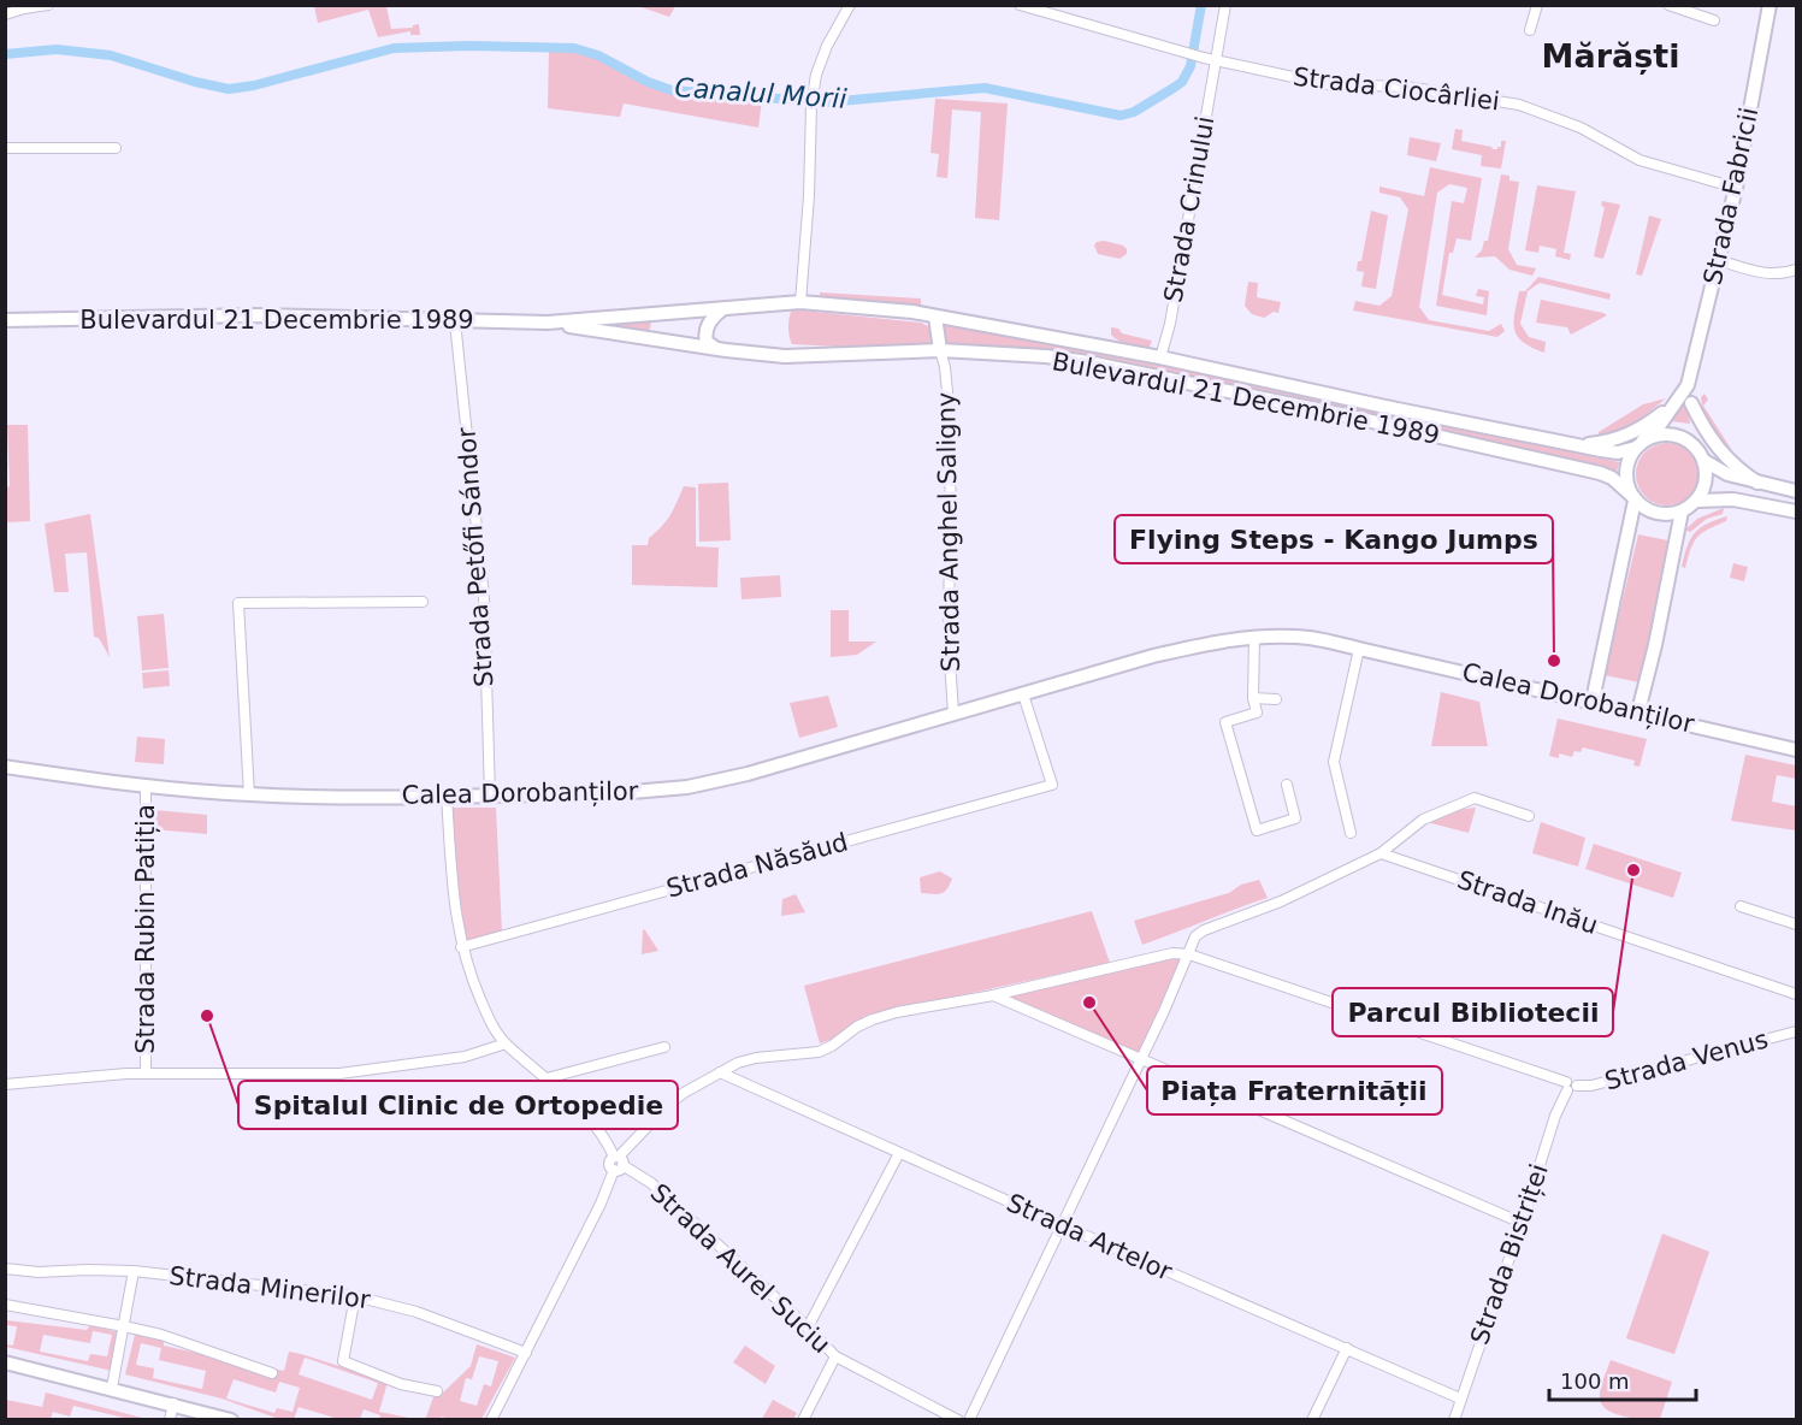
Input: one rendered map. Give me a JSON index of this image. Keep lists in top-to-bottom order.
{
  "streets": {
    "main road": ["Strada Fabricii", "Bulevardul 21 Decembrie 1989", "Calea Dorobanților"],
    "street": [
      "Strada Ciocârliei",
      "Strada Crinului",
      "Strada Anghel Saligny",
      "Strada Petőfi Sándor",
      "Strada Năsăud",
      "Strada Inău",
      "Strada Rubin Patiția",
      "Strada Venus",
      "Strada Artelor",
      "Strada Bistriței",
      "Strada Aurel Suciu",
      "Strada Minerilor"
    ]
  },
  "crossings": [
    ["Strada Ciocârliei", "Strada Fabricii"],
    ["Strada Ciocârliei", "Strada Crinului"],
    ["Strada Fabricii", "Bulevardul 21 Decembrie 1989"],
    ["Strada Crinului", "Bulevardul 21 Decembrie 1989"],
    ["Bulevardul 21 Decembrie 1989", "Strada Anghel Saligny"],
    ["Bulevardul 21 Decembrie 1989", "Strada Petőfi Sándor"],
    ["Strada Anghel Saligny", "Calea Dorobanților"],
    ["Strada Petőfi Sándor", "Calea Dorobanților"],
    ["Calea Dorobanților", "Strada Năsăud"],
    ["Calea Dorobanților", "Strada Rubin Patiția"],
    ["Calea Dorobanților", "Strada Aurel Suciu"],
    ["Strada Năsăud", "Strada Aurel Suciu"],
    ["Strada Venus", "Strada Bistriței"],
    ["Strada Artelor", "Strada Bistriței"]
  ],
  "districts": ["Mărăști"],
  "water": ["Canalul Morii"],
  "places": [
    "Flying Steps - Kango Jumps",
    "Parcul Bibliotecii",
    "Piața Fraternității",
    "Spitalul Clinic de Ortopedie"
  ],
  "scale_bar": "100 m"
}
